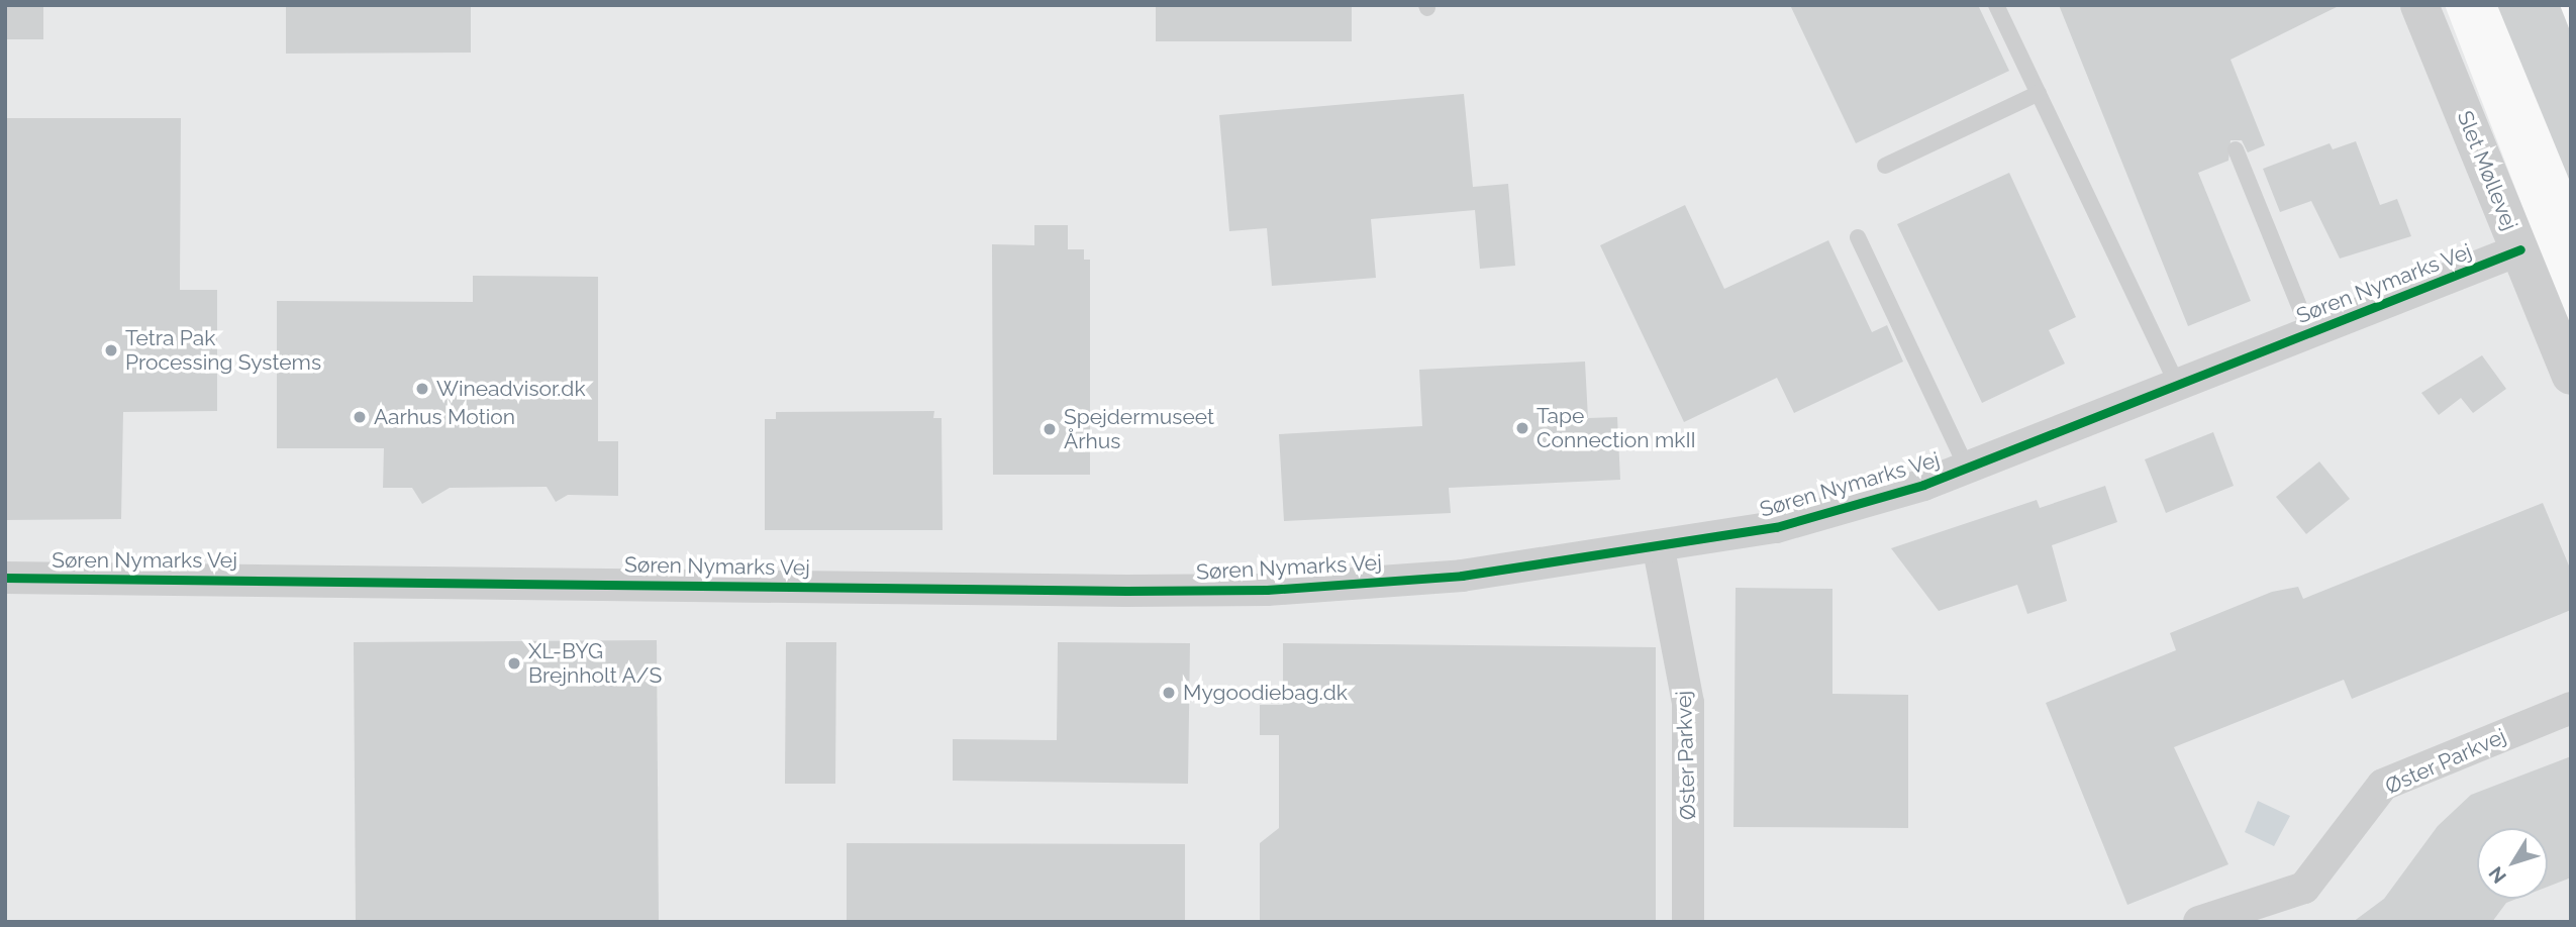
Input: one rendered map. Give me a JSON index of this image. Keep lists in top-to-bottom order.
{
  "streets": {
    "street": ["Slet Møllevej", "Søren Nymarks Vej", "Øster Parkvej"]
  },
  "crossings": [
    ["Slet Møllevej", "Søren Nymarks Vej"],
    ["Søren Nymarks Vej", "Øster Parkvej"]
  ],
  "places": [
    "Tetra Pak Processing Systems",
    "Wineadvisor.dk",
    "Aarhus Motion",
    "Tape Connection mkII",
    "Spejdermuseet Århus",
    "XL-BYG Brejnholt A/S",
    "Mygoodiebag.dk"
  ],
  "north": "bottom left"
}
